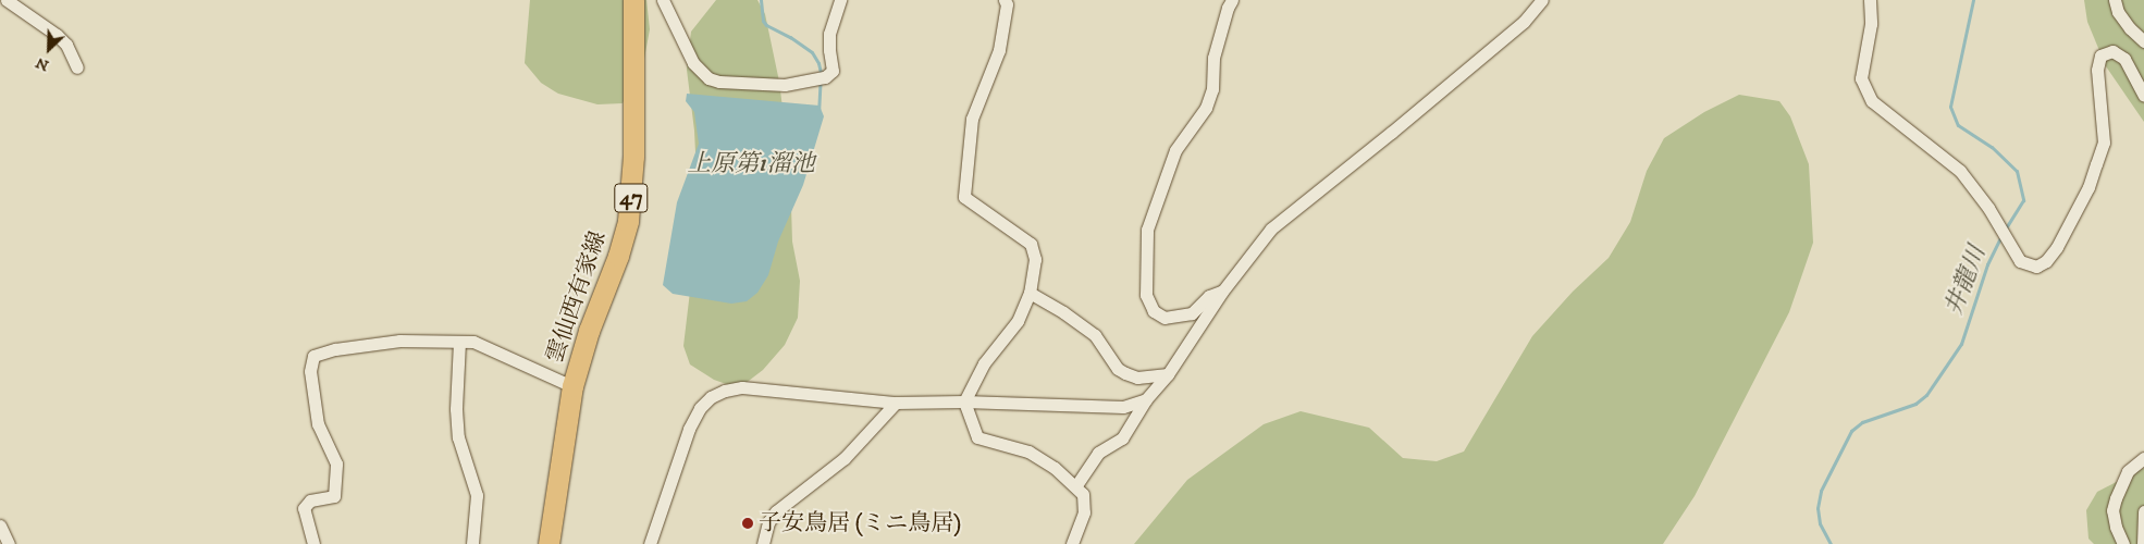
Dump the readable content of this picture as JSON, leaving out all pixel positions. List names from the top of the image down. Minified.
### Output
{"streets":{"main road":["47","雲仙西有家線"]},"water":["上原第1溜池","井龍川"],"places":["子安鳥居 (ミニ鳥居)"],"north":"bottom left"}
